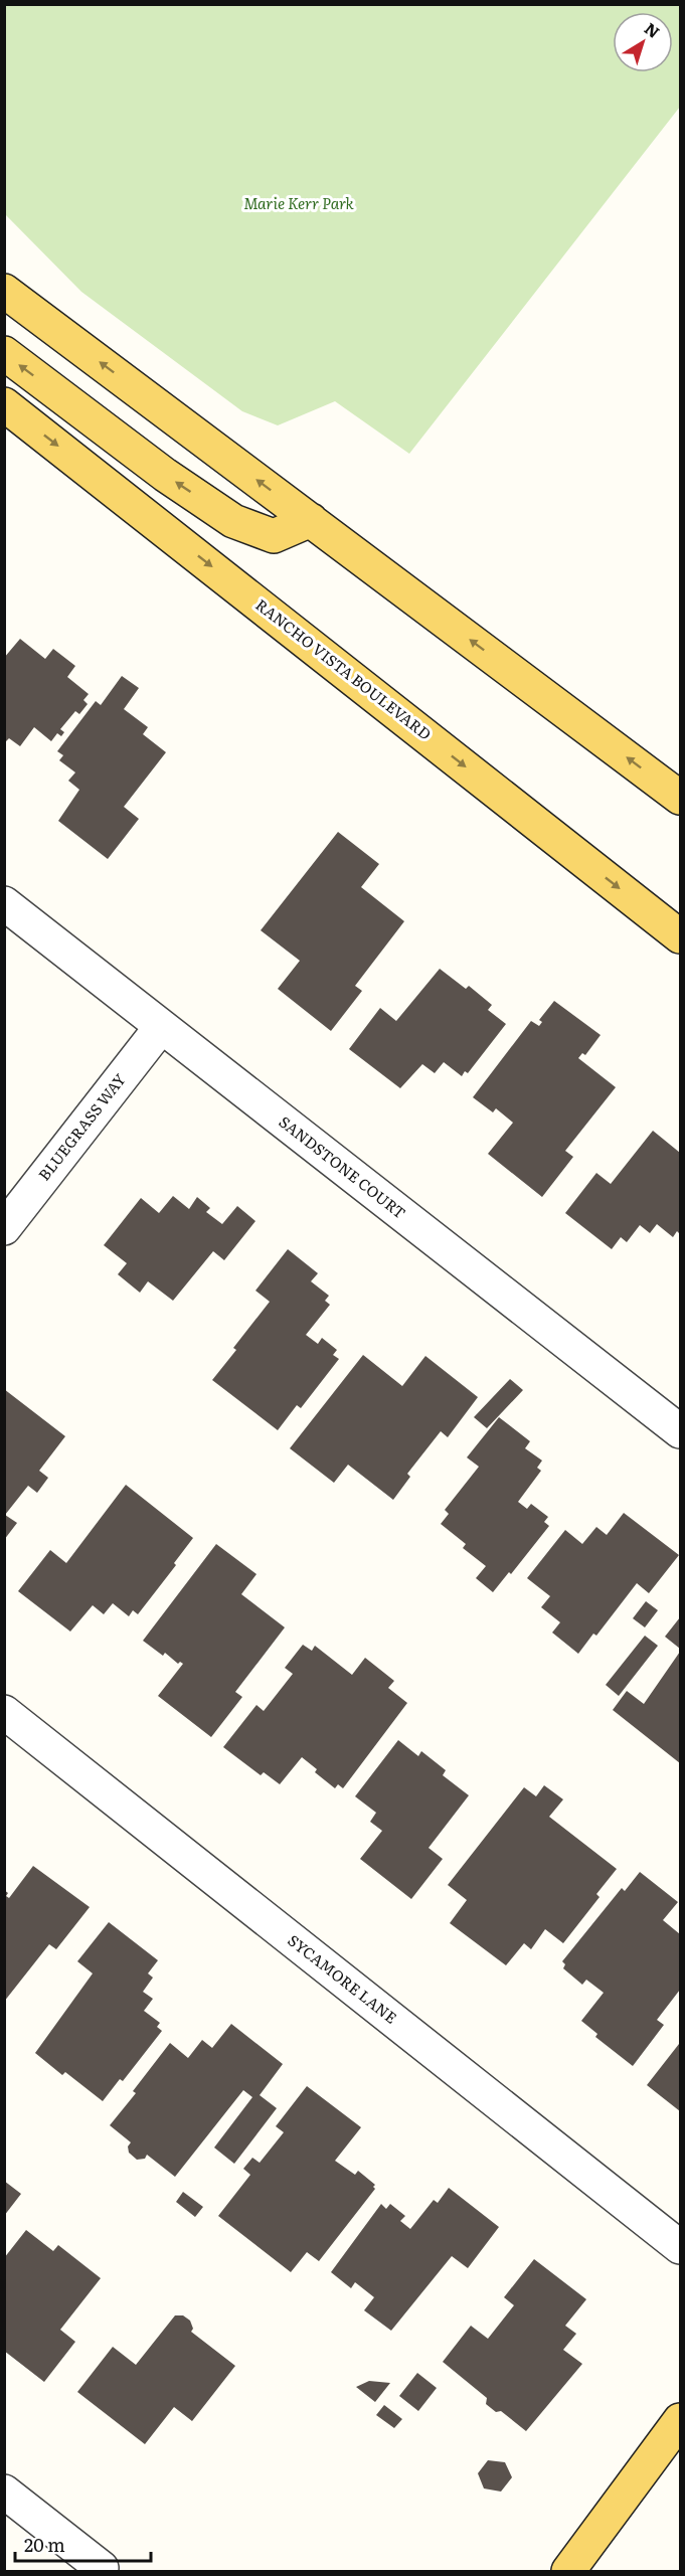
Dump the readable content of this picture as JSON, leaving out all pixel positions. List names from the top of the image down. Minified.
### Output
{"streets":{"main road":["RANCHO VISTA BOULEVARD"],"street":["BLUEGRASS WAY","SANDSTONE COURT","SYCAMORE LANE"]},"crossings":[["BLUEGRASS WAY","SANDSTONE COURT"]],"parks":["Marie Kerr Park"],"scale_bar":"20 m","north":"top right"}
